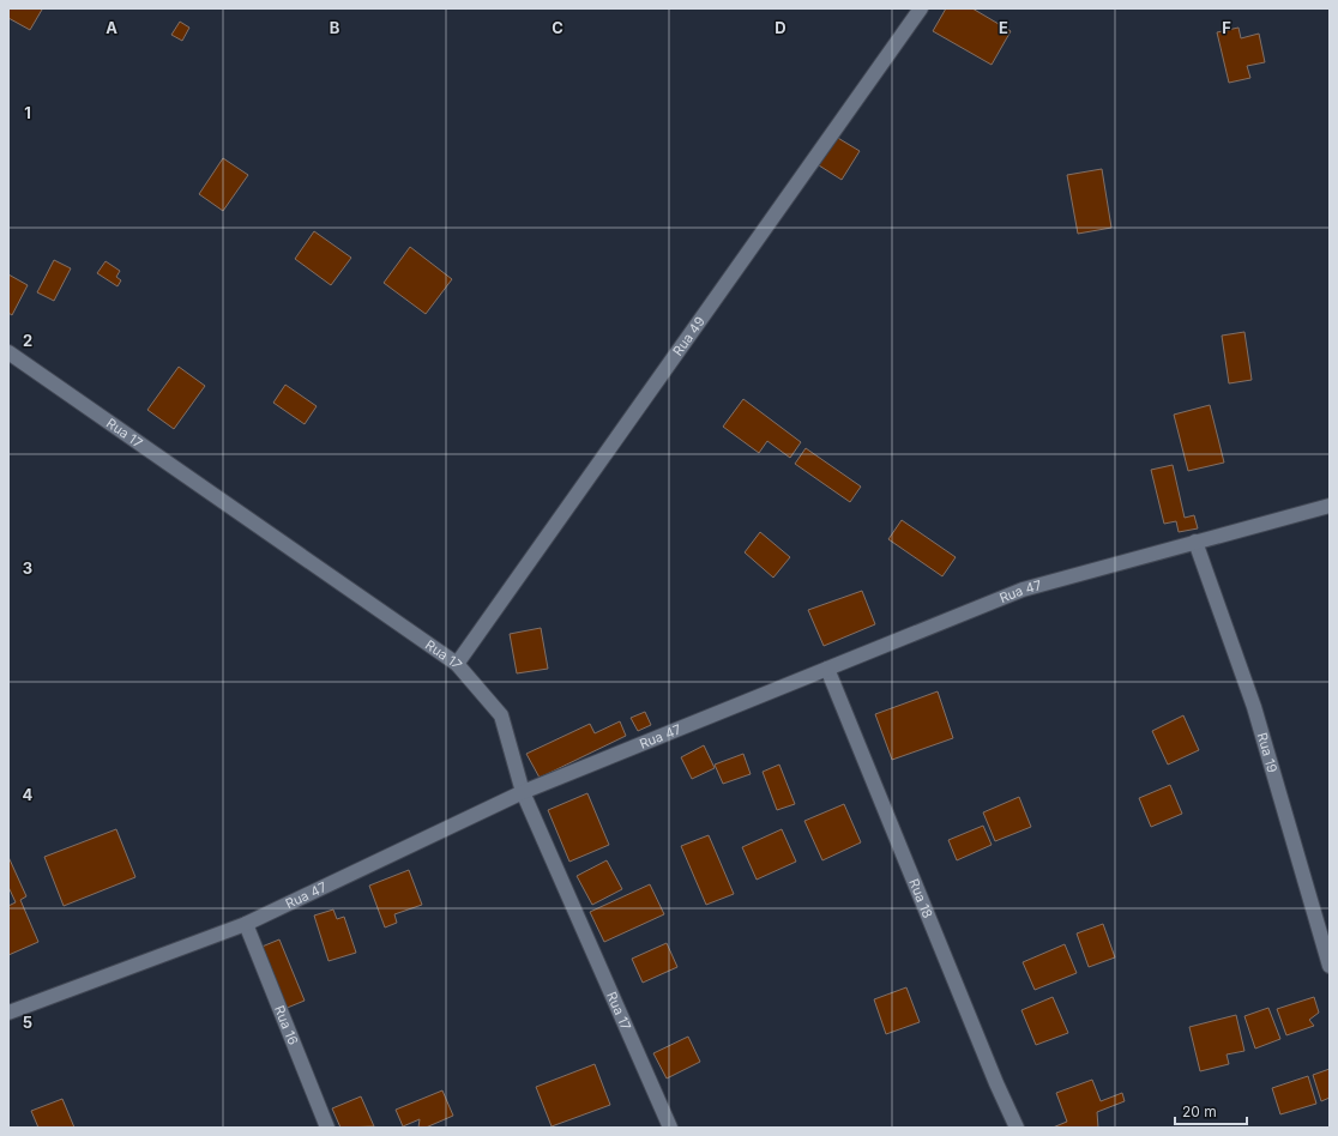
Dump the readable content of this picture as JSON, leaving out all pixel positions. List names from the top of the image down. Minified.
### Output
{"streets":{"street":["Rua 49","Rua 17","Rua 47","Rua 19","Rua 18","Rua 16"]},"crossings":[["Rua 49","Rua 17"],["Rua 17","Rua 47"],["Rua 47","Rua 19"],["Rua 47","Rua 18"],["Rua 47","Rua 16"]],"scale_bar":"20 m","grid":{"columns":["A","B","C","D","E","F"],"rows":["1","2","3","4","5"]}}
